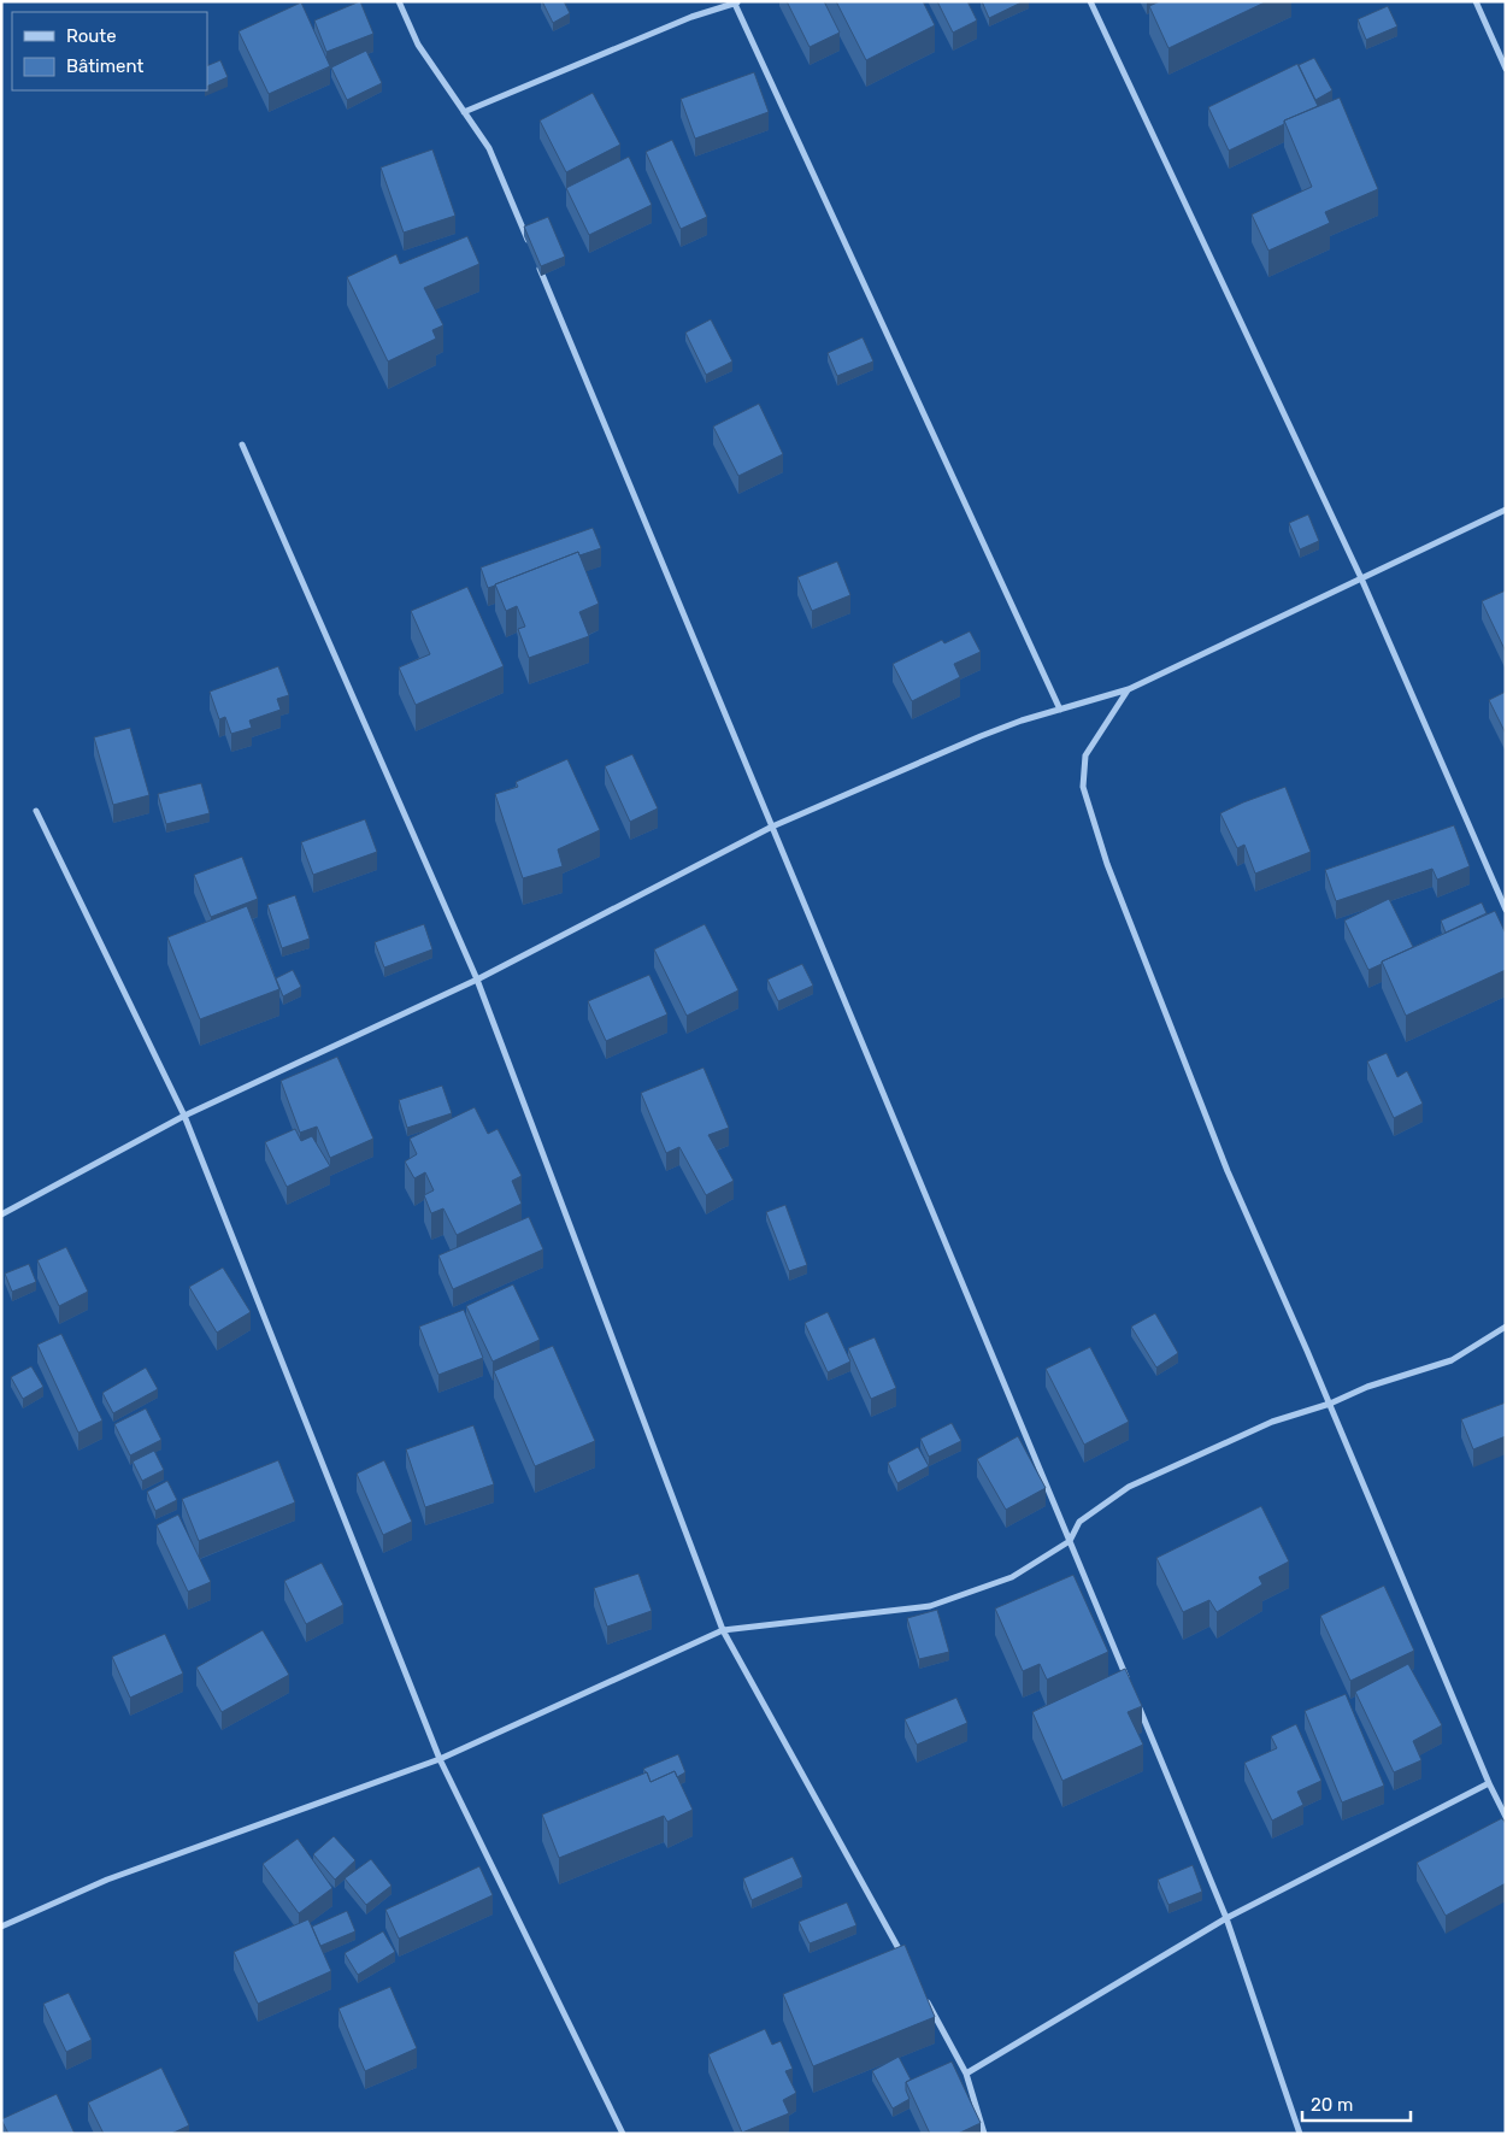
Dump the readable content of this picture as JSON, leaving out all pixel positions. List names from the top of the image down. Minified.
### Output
{"legend":["Route","Bâtiment"],"scale_bar":"20 m"}
